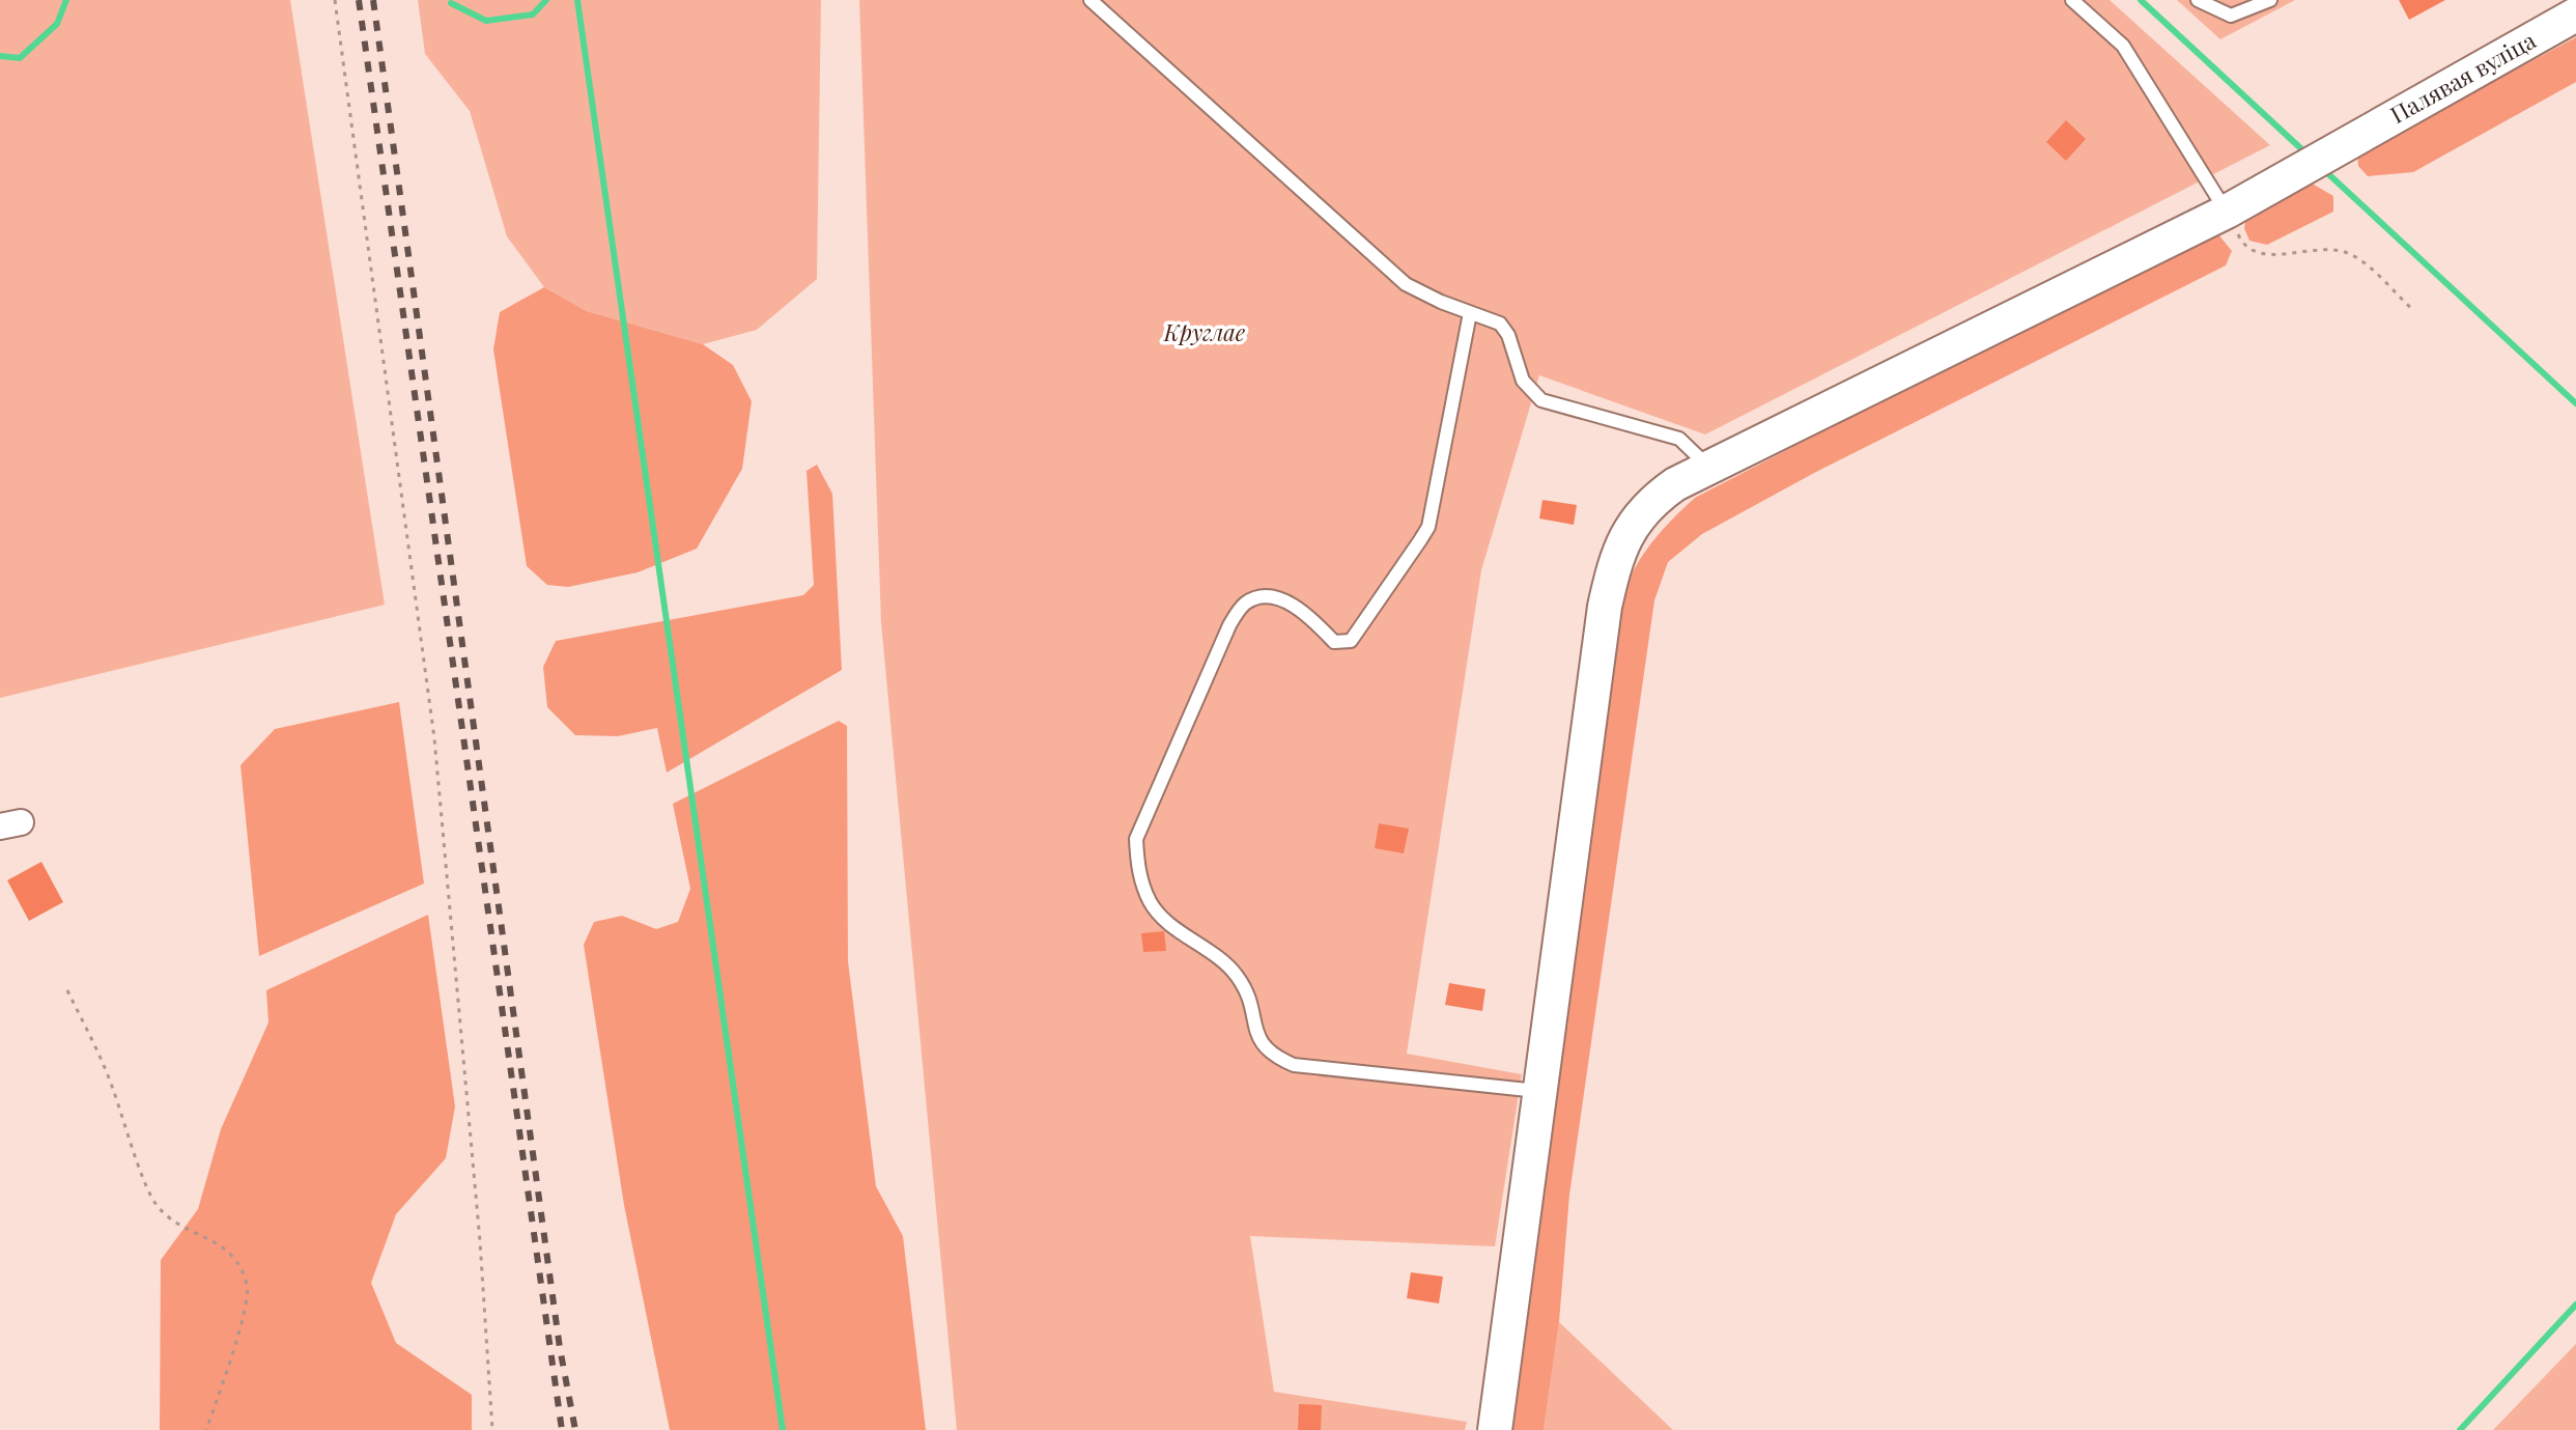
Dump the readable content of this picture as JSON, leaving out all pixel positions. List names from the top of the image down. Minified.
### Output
{"streets":{"street":["Палявая вуліца"]},"parks":["Круглае"]}
